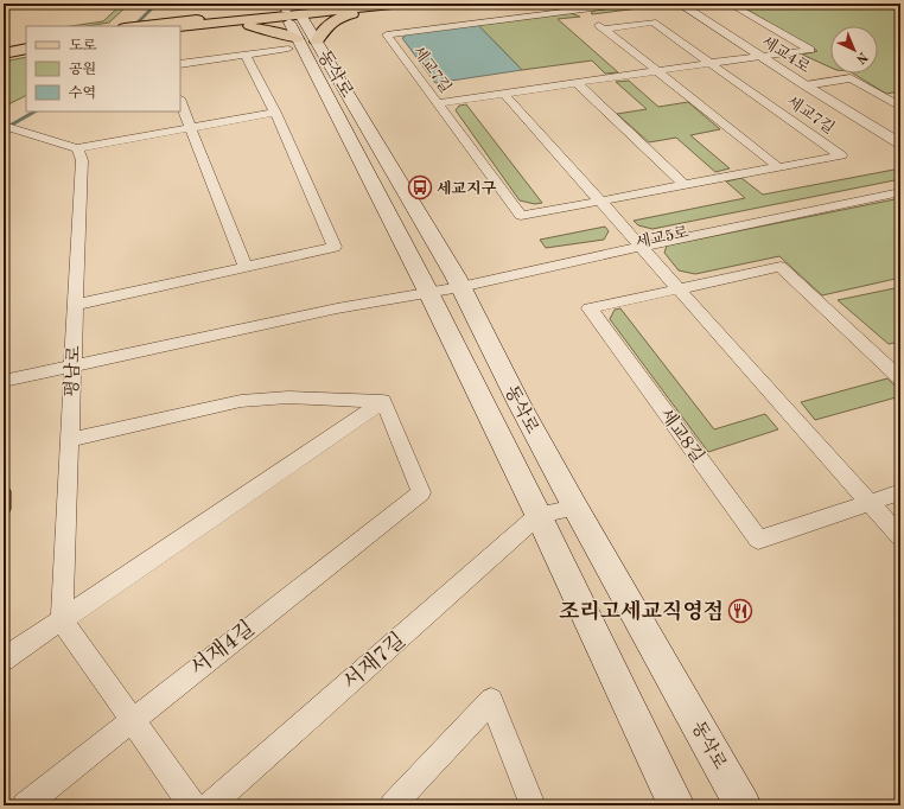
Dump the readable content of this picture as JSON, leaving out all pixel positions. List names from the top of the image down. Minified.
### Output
{"streets":{"main road":["동삭로"],"street":["세교4로","세교7길","세교5로","평남로","세교8길","서재4길","서재7길"]},"crossings":[["동삭로","세교5로"],["동삭로","서재7길"],["세교5로","평남로"]],"places":{"bus stop":["세교지구"],"restaurant":["조리고세교직영점"]},"legend":["도로","공원","수역"],"north":"bottom right"}
